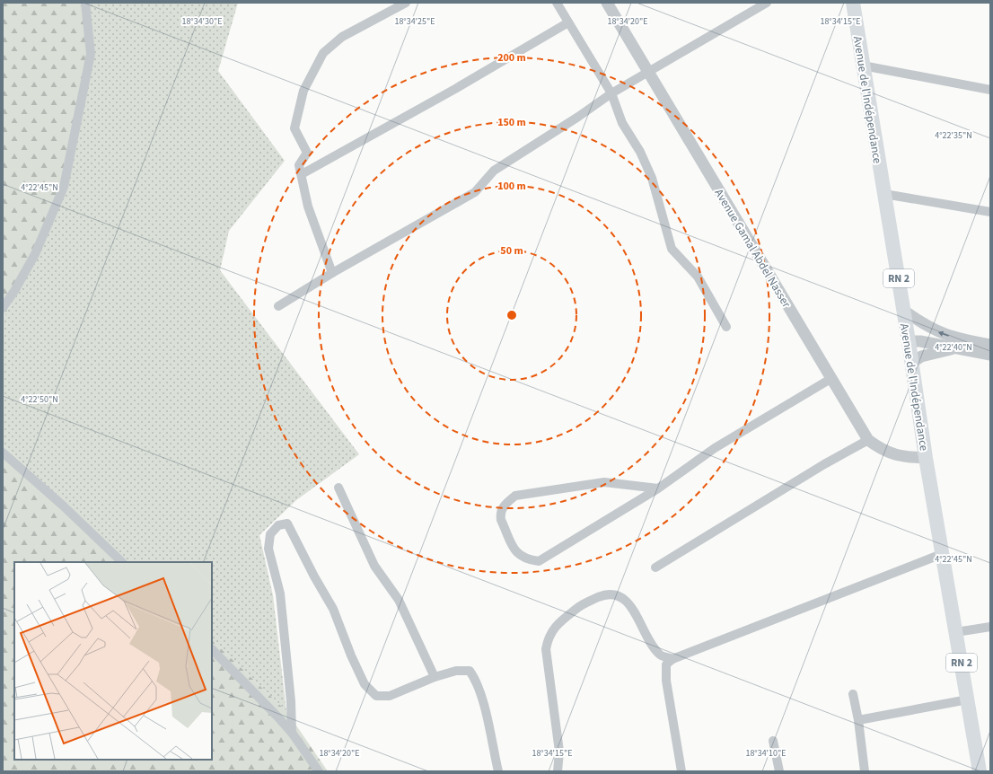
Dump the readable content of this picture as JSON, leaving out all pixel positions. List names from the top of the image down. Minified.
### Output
{"streets":{"main road":["Avenue de l'Indépendance","RN 2"],"street":["Avenue Gamal Abdel Nasser"]},"crossings":[["Avenue de l'Indépendance","Avenue Gamal Abdel Nasser"]],"coordinates":["18°34'30\"E","18°34'25\"E","18°34'20\"E","18°34'15\"E","4°22'35\"N","4°22'45\"N","4°22'40\"N","4°22'50\"N","18°34'10\"E"],"rings":["200 m","150 m","100 m","50 m"]}
